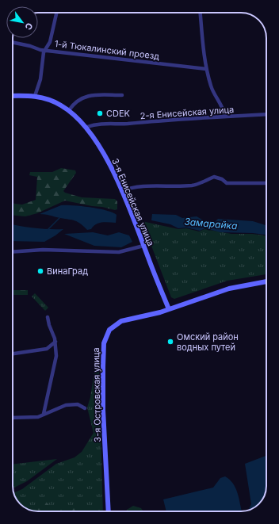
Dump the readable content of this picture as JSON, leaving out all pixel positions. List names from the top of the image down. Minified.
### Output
{"streets":{"main road":["3-я Енисейская улица","3-я Островская улица"],"street":["1-й Тюкалинский проезд","2-я Енисейская улица"]},"crossings":[["2-я Енисейская улица","3-я Енисейская улица"],["3-я Енисейская улица","3-я Островская улица"]],"water":["Замарайка"],"places":["CDEK","ВинаГрад","Омский район водных путей"],"north":"bottom right"}
